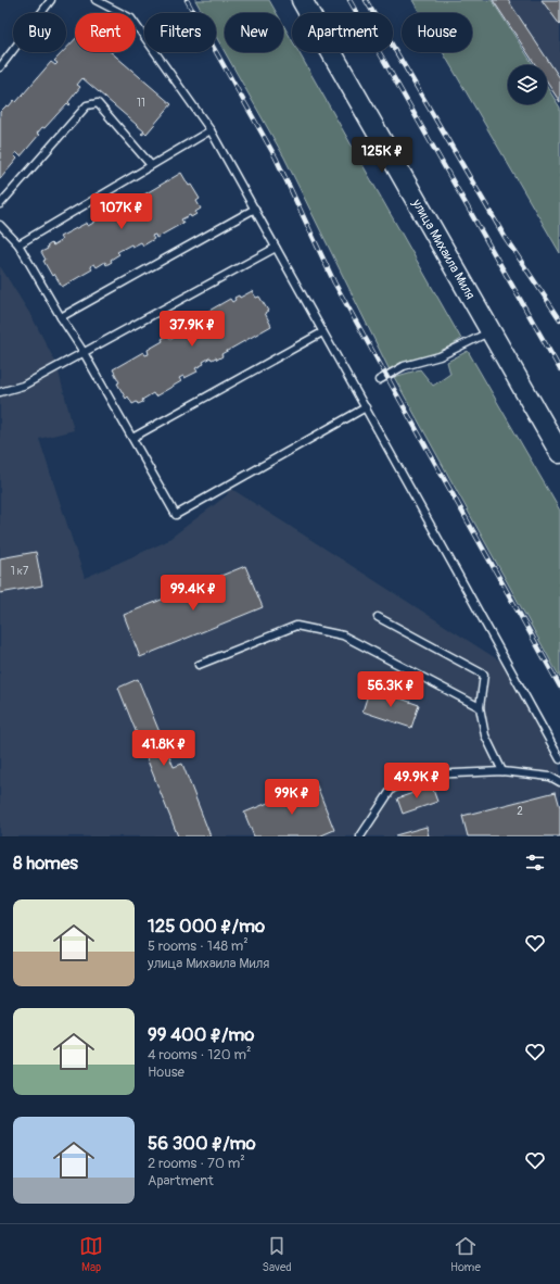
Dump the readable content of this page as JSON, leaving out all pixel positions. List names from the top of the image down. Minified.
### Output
{"streets":{"main road":["улица Михаила Миля"]},"house_numbers":["11","1 к7","2"],"page":{"chip":["Buy","Rent","Filters","New","Apartment","House"],"price":["125K ₽","107K ₽","37.9K ₽","99.4K ₽","56.3K ₽","41.8K ₽","49.9K ₽","99K ₽"],"heading":"8 homes","list":[{"name":"125 000 ₽/mo","note":"5 rooms · 148 m² · улица Михаила Миля"},{"name":"99 400 ₽/mo","note":"4 rooms · 120 m² · House"},{"name":"56 300 ₽/mo","note":"2 rooms · 70 m² · Apartment"}],"tabs":["Map","Saved","Home"]}}
